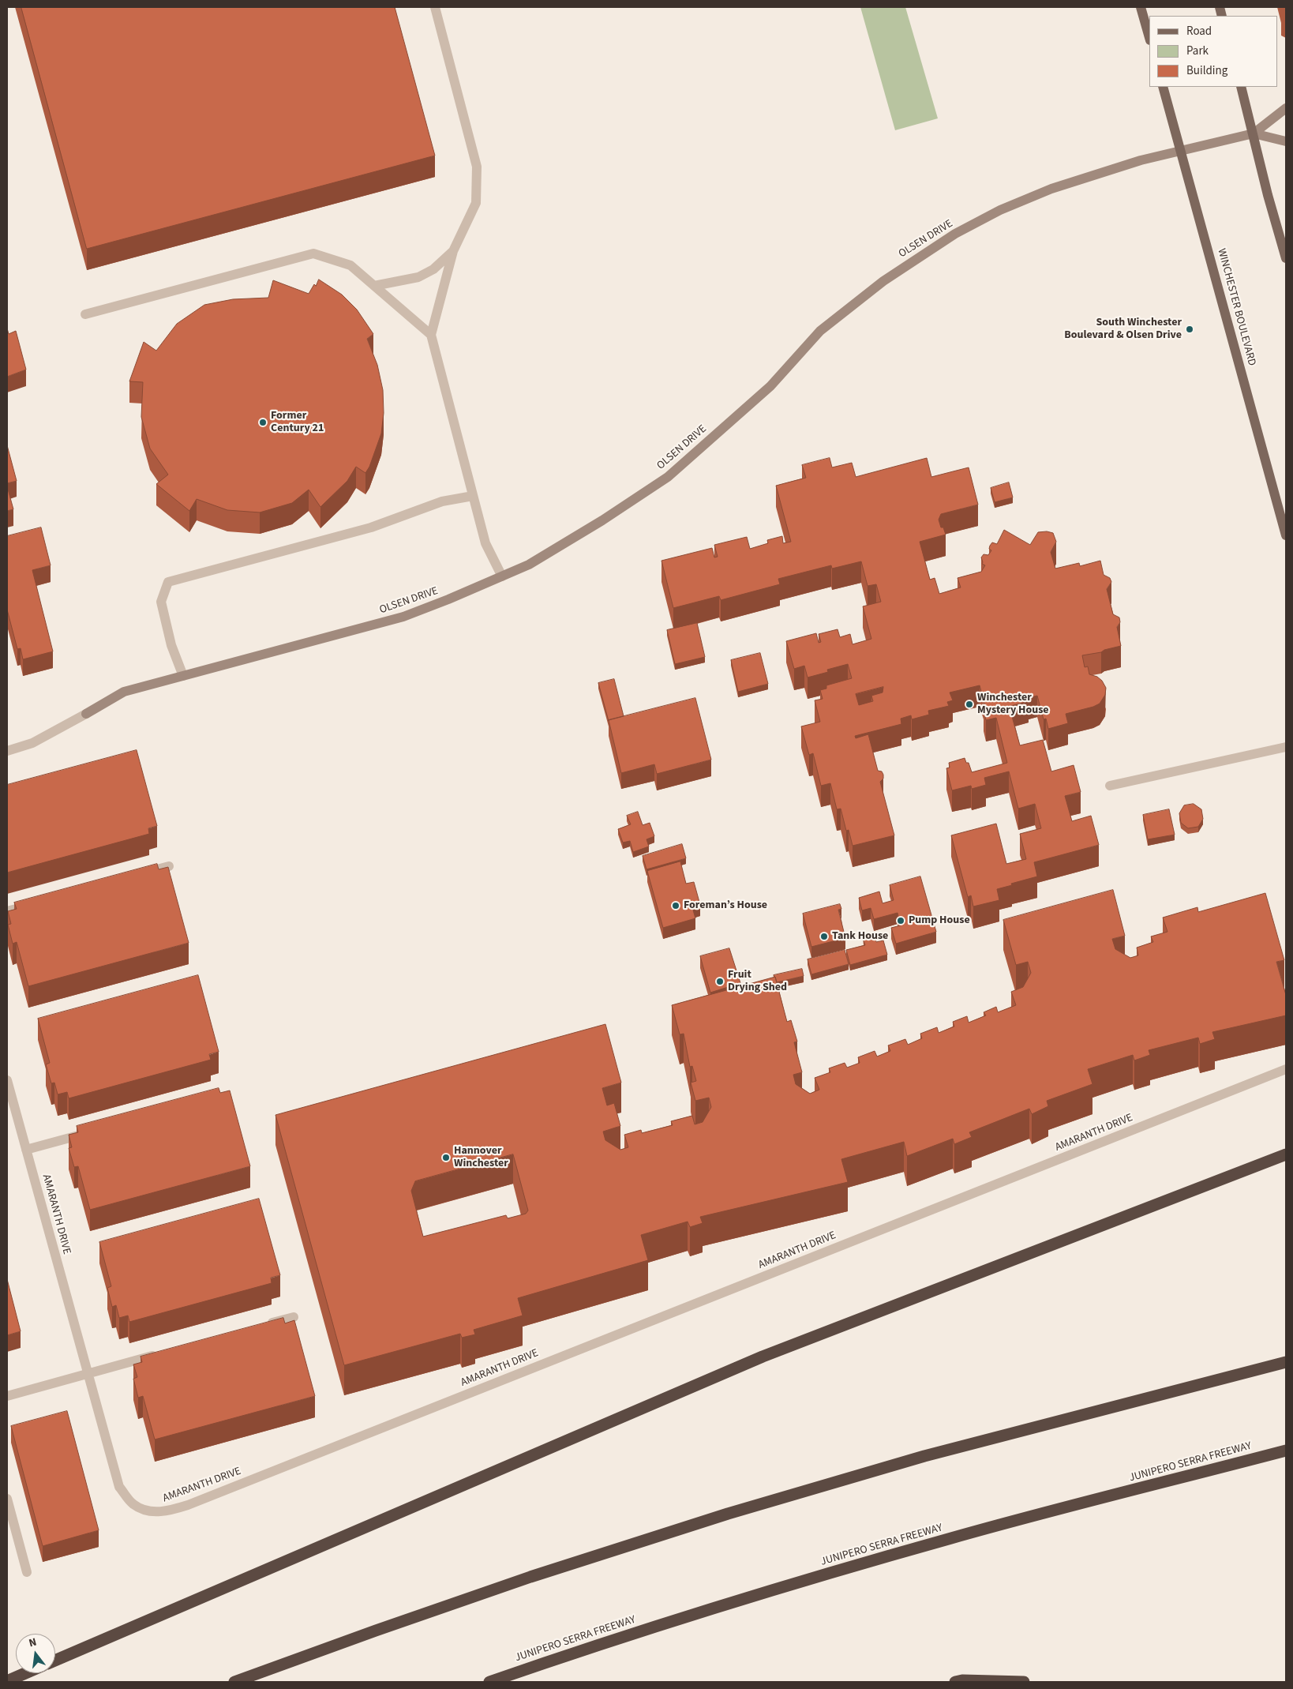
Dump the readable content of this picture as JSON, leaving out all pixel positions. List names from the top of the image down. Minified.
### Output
{"streets":{"highway":["JUNIPERO SERRA FREEWAY"],"main road":["WINCHESTER BOULEVARD"],"street":["OLSEN DRIVE","AMARANTH DRIVE"]},"crossings":[["OLSEN DRIVE","WINCHESTER BOULEVARD"]],"places":["South Winchester Boulevard & Olsen Drive","Former Century 21","Winchester Mystery House","Foreman’s House","Pump House","Tank House","Fruit Drying Shed","Hannover Winchester"],"legend":["Road","Park","Building"],"north":"top"}
